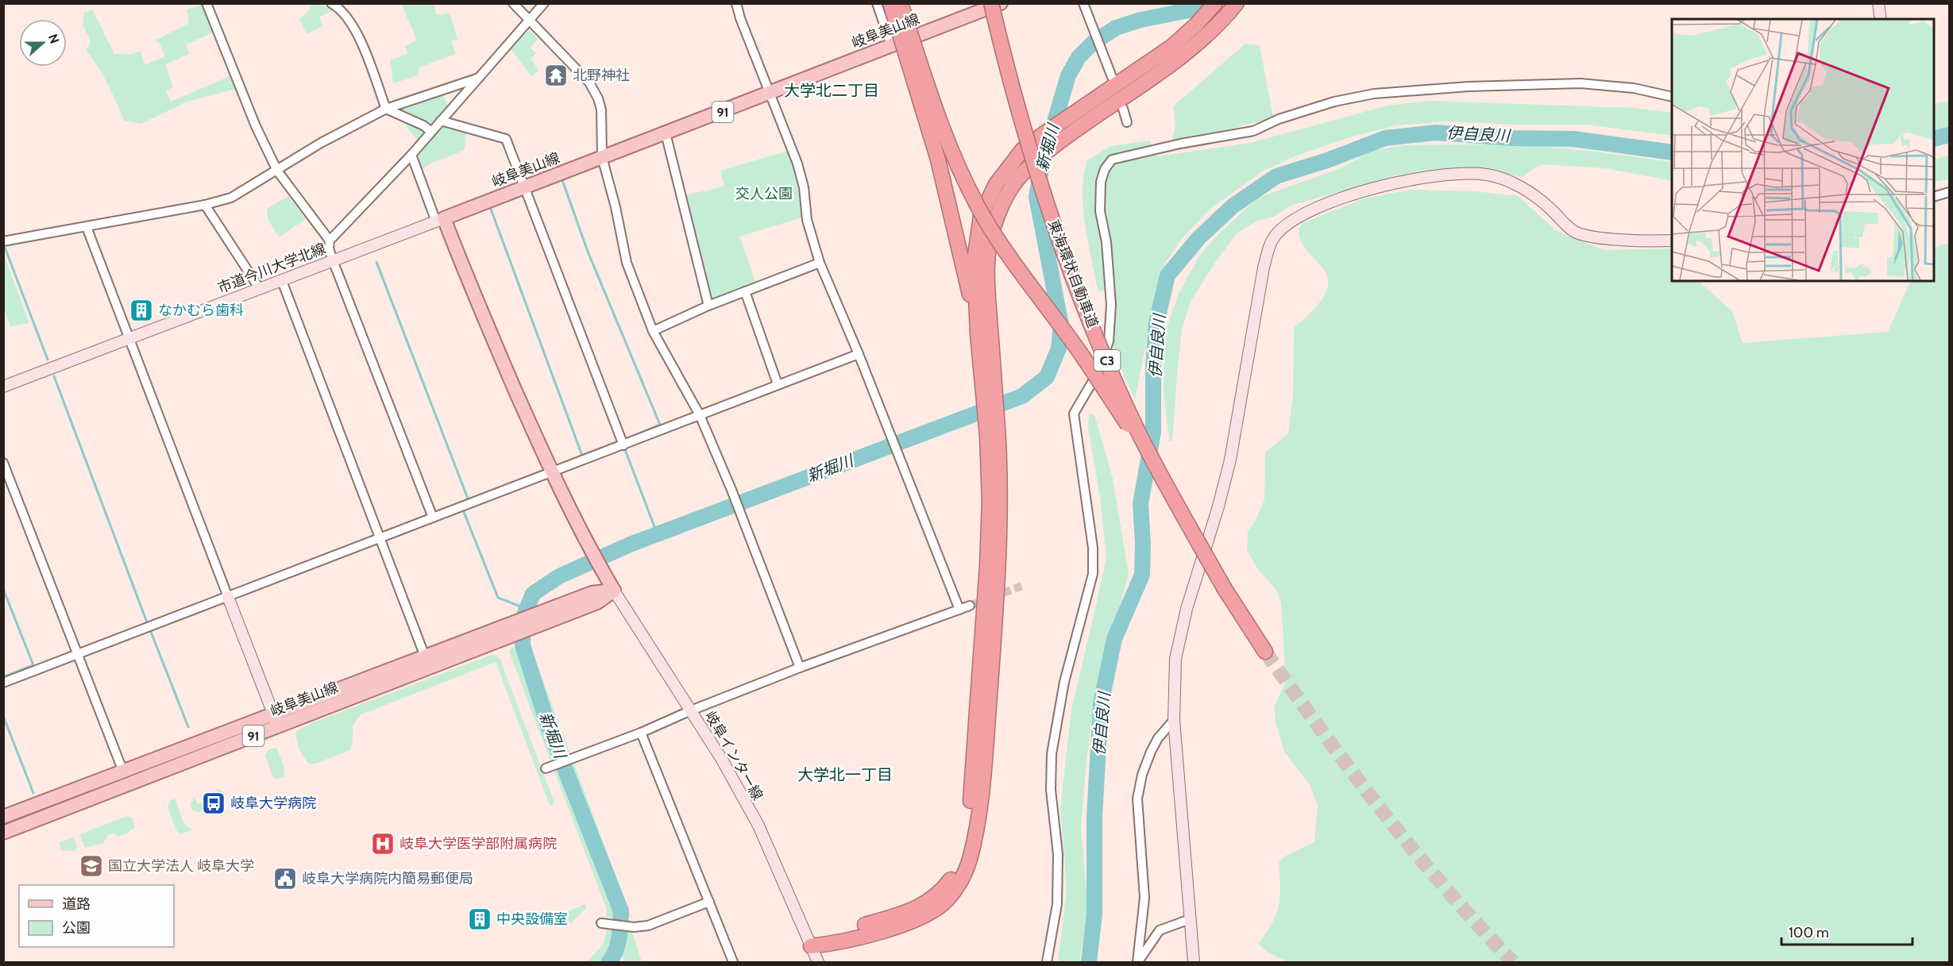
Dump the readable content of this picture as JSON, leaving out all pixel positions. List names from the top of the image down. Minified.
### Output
{"streets":{"highway":["東海環状自動車道","C3"],"main road":["岐阜美山線","91"],"street":["市道今川大学北線","岐阜インター線"]},"crossings":[["岐阜美山線","市道今川大学北線"],["岐阜美山線","岐阜インター線"]],"districts":["大学北二丁目","大学北一丁目"],"water":["伊自良川","新堀川"],"parks":["交人公園"],"places":{"temple":["北野神社"],"building":["なかむら歯科","中央設備室"],"bus stop":["岐阜大学病院"],"hospital":["岐阜大学医学部附属病院"],"school or university":["国立大学法人 岐阜大学"],"public building":["岐阜大学病院内簡易郵便局"]},"legend":["道路","公園"],"scale_bar":"100 m","north":"right"}
